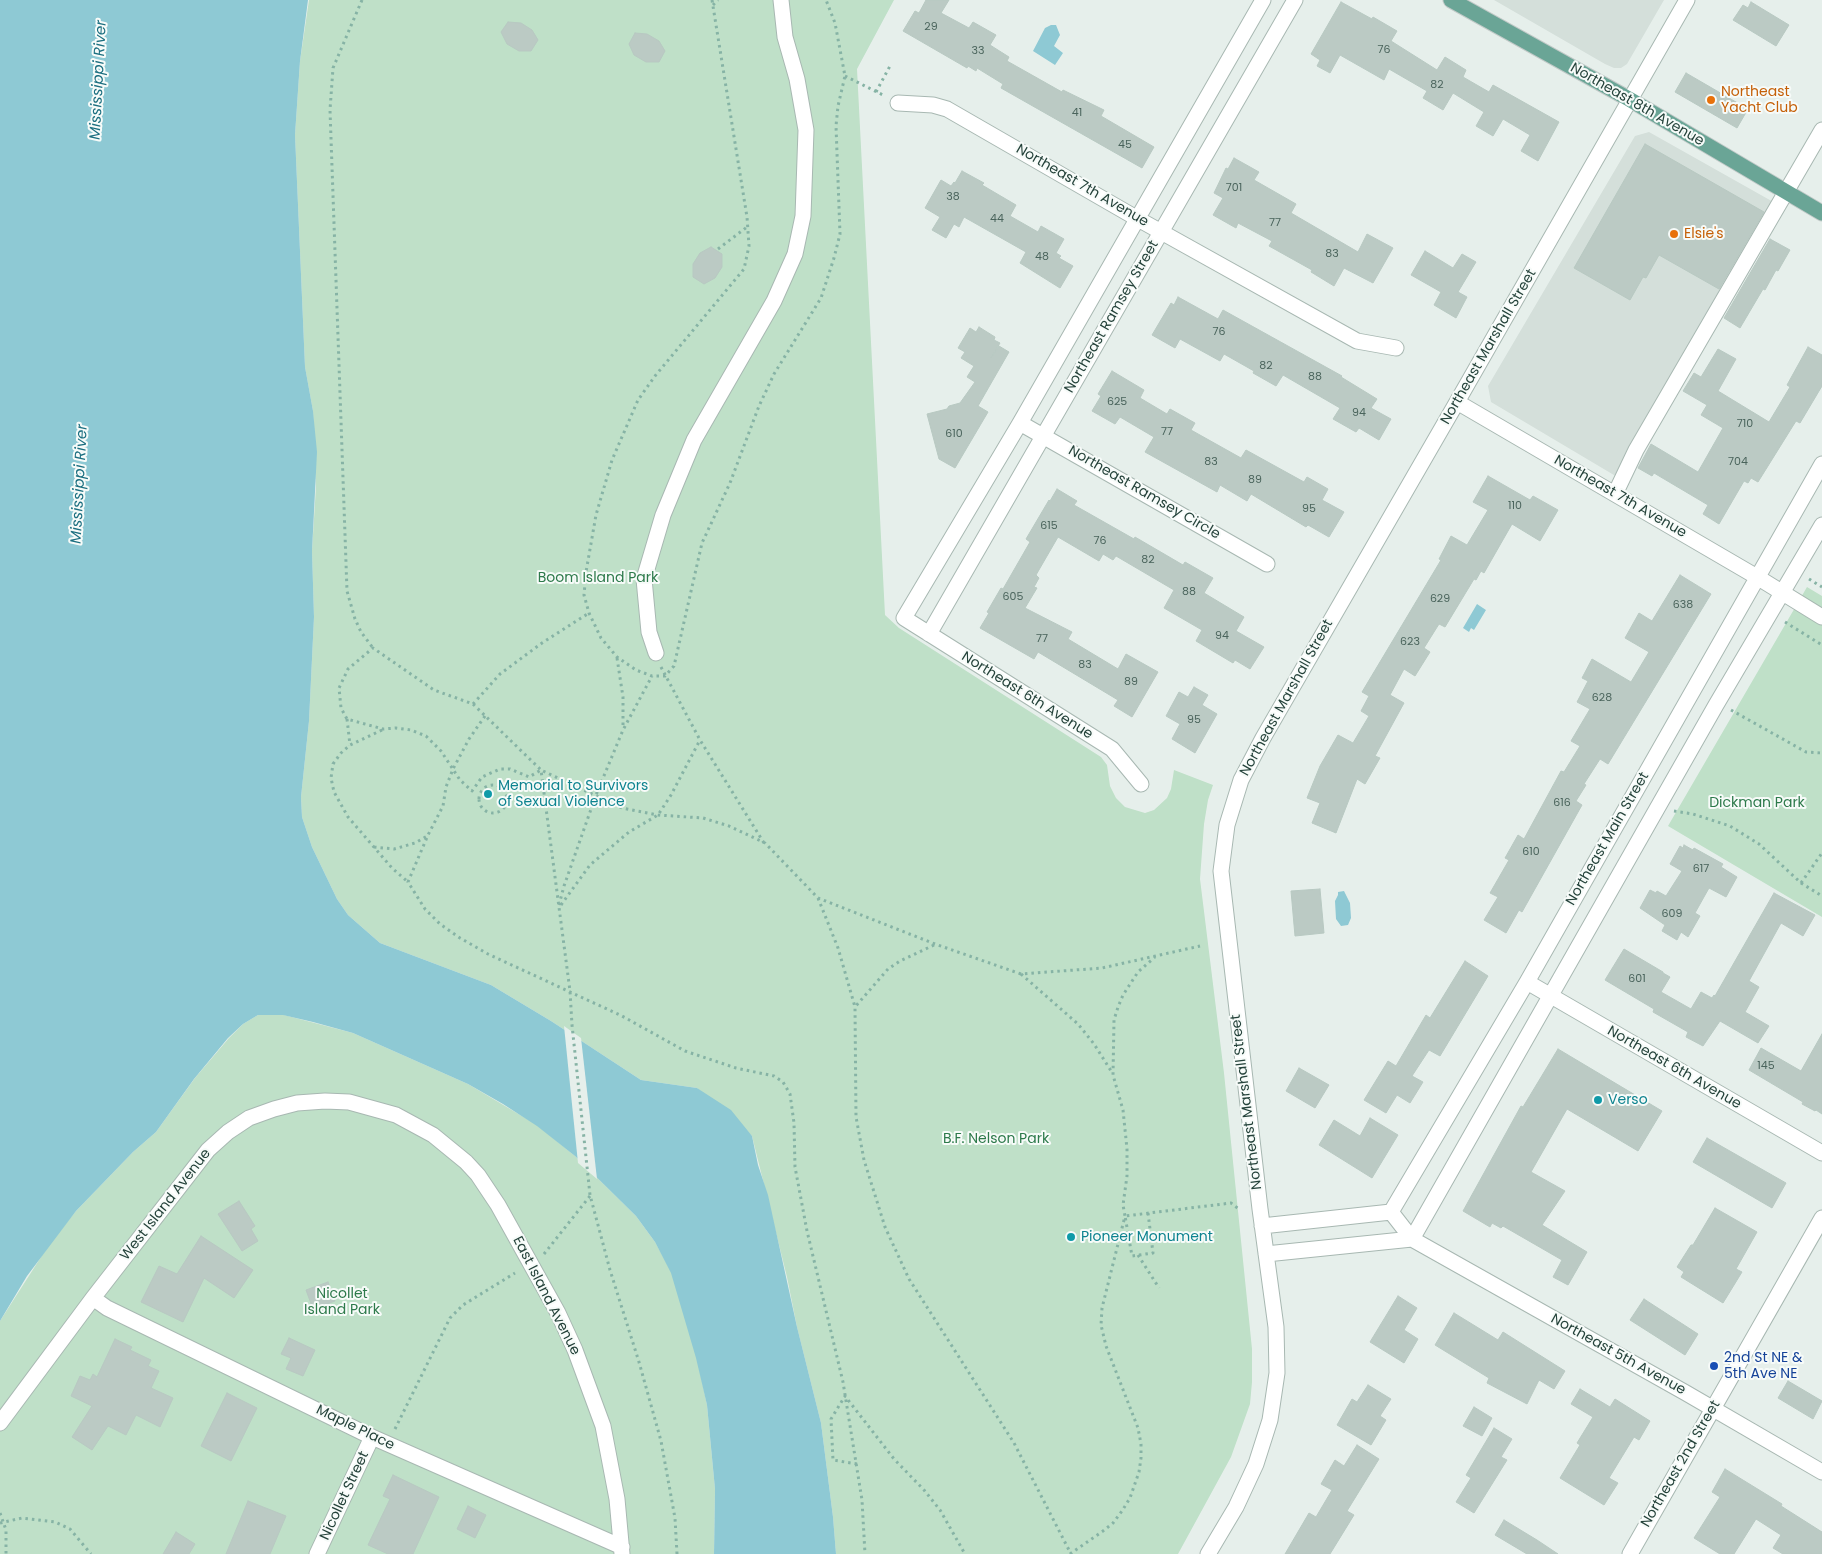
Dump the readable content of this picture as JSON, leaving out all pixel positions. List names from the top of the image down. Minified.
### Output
{"streets":{"main road":["Northeast 8th Avenue"],"street":["Northeast 7th Avenue","Northeast Ramsey Street","Northeast Marshall Street","Northeast Ramsey Circle","Northeast 6th Avenue","Northeast Main Street","West Island Avenue","East Island Avenue","Northeast 5th Avenue","Maple Place","Northeast 2nd Street","Nicollet Street"]},"crossings":[["Northeast 8th Avenue","Northeast Marshall Street"],["Northeast 7th Avenue","Northeast Ramsey Street"],["Northeast 7th Avenue","Northeast Marshall Street"],["Northeast 7th Avenue","Northeast Main Street"],["Northeast Ramsey Street","Northeast Ramsey Circle"],["Northeast Ramsey Street","Northeast 6th Avenue"],["Northeast 6th Avenue","Northeast Main Street"],["Northeast Main Street","Northeast 5th Avenue"],["West Island Avenue","East Island Avenue"],["West Island Avenue","Maple Place"],["East Island Avenue","Maple Place"],["Northeast 5th Avenue","Northeast 2nd Street"],["Maple Place","Nicollet Street"]],"water":["Mississippi River"],"parks":["Boom Island Park","Dickman Park","B.F. Nelson Park","Nicollet Island Park"],"places":["Northeast Yacht Club","Elsie's","Memorial to Survivors of Sexual Violence","Verso","Pioneer Monument","2nd St NE & 5th Ave NE"],"house_numbers":["29","76","33","82","41","45","701","38","44","77","83","48","76","82","88","625","94","710","77","610","83","704","89","110","95","615","76","82","88","605","629","638","94","77","623","83","89","628","95","616","610","617","609","601","145"]}
